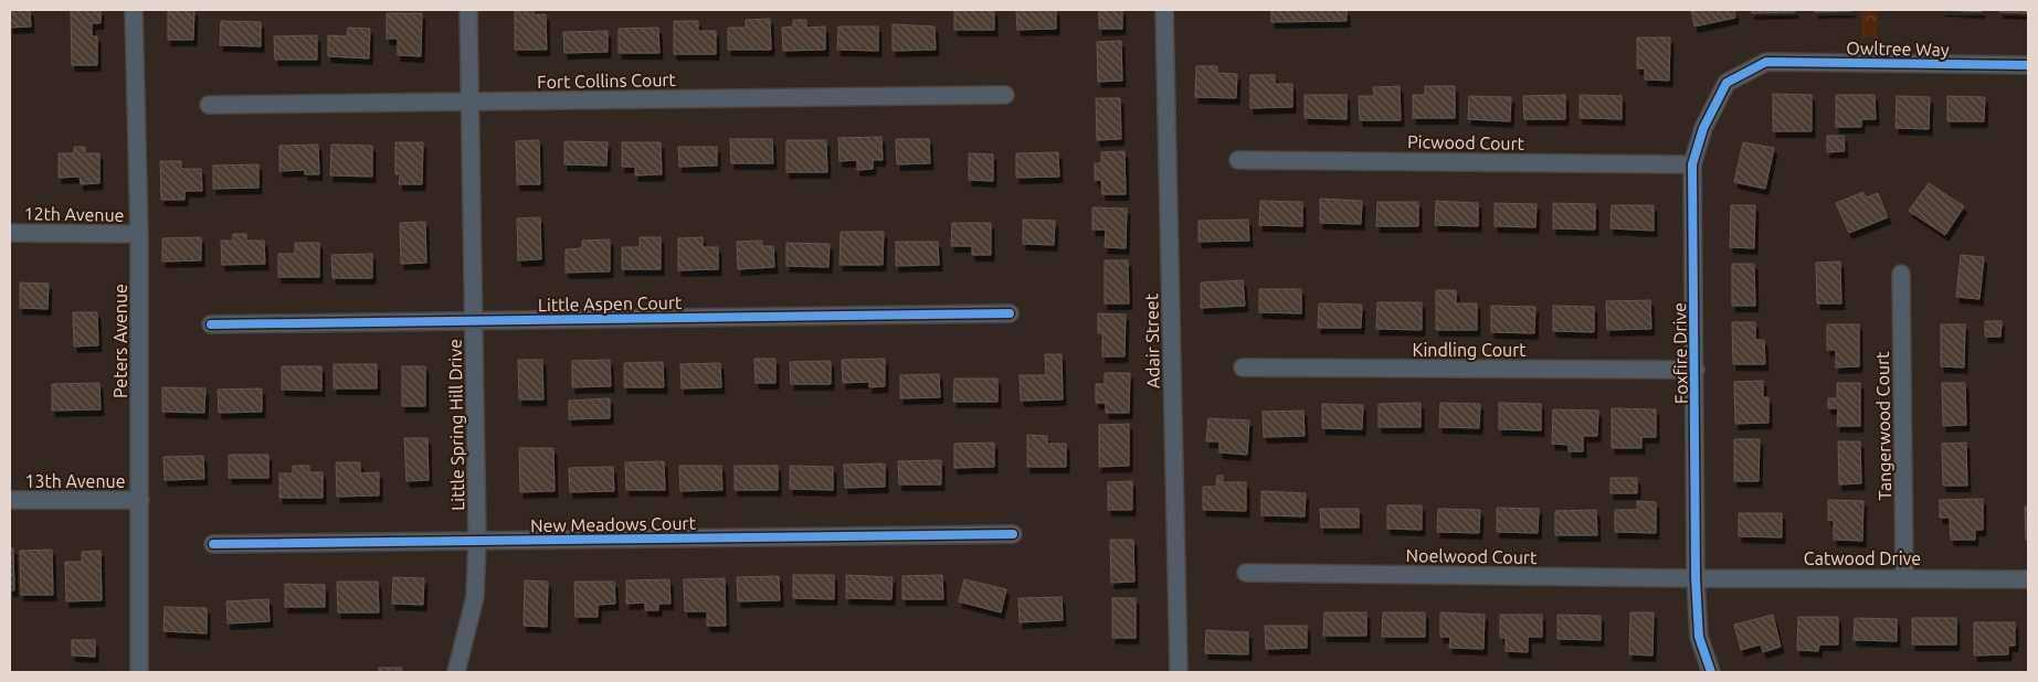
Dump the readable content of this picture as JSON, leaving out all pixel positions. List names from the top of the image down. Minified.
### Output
{"streets":{"street":["Owltree Way","Fort Collins Court","Picwood Court","12th Avenue","Little Aspen Court","Peters Avenue","Adair Street","Kindling Court","Foxfire Drive","Little Spring Hill Drive","Tangerwood Court","13th Avenue","New Meadows Court","Noelwood Court","Catwood Drive"]},"crossings":[["Owltree Way","Foxfire Drive"],["Fort Collins Court","Little Spring Hill Drive"],["Picwood Court","Foxfire Drive"],["12th Avenue","Peters Avenue"],["Little Aspen Court","Little Spring Hill Drive"],["Peters Avenue","13th Avenue"],["Kindling Court","Foxfire Drive"],["Foxfire Drive","Noelwood Court"],["Foxfire Drive","Catwood Drive"],["Little Spring Hill Drive","New Meadows Court"],["Tangerwood Court","Catwood Drive"],["Noelwood Court","Catwood Drive"]]}
